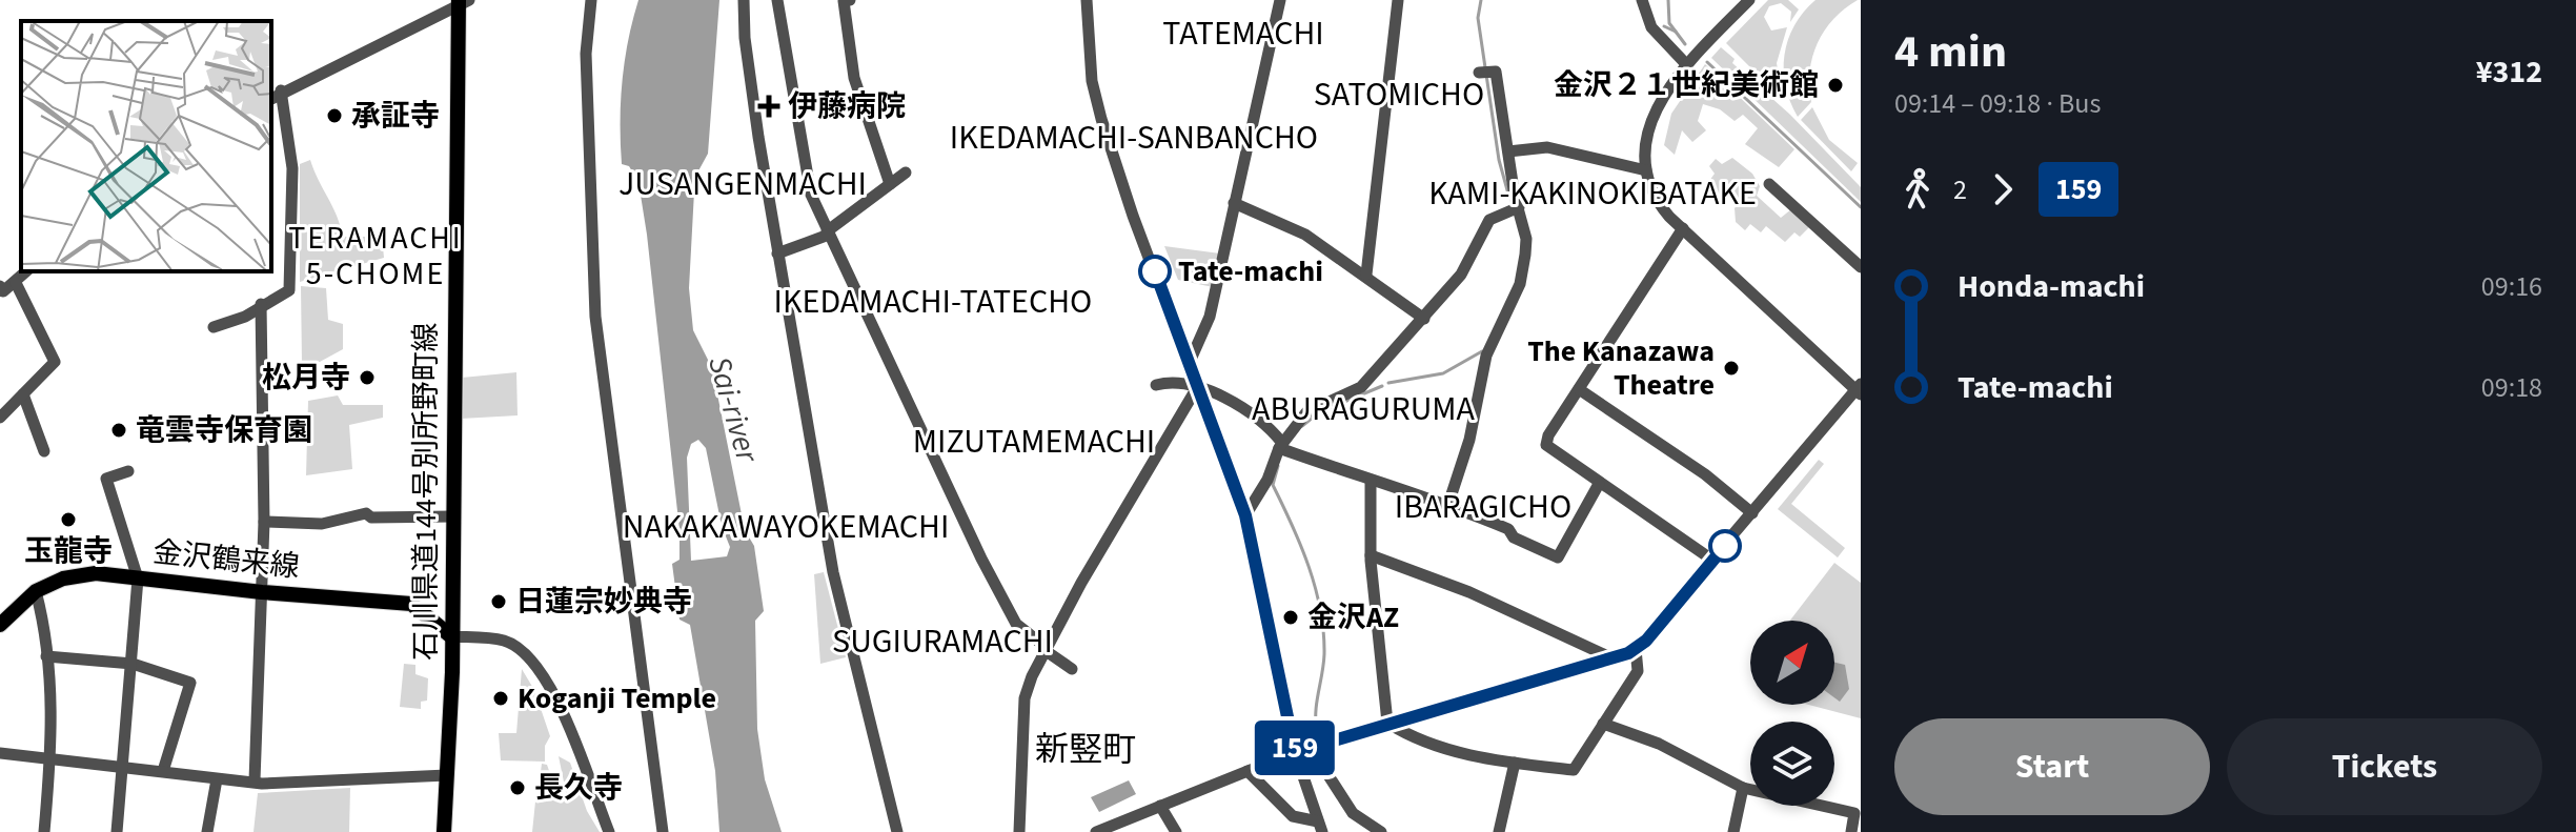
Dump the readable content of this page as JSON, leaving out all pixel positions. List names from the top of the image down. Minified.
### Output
{"streets":{"main road":["石川県道144号別所野町線","金沢鶴来線"]},"crossings":[["石川県道144号別所野町線","金沢鶴来線"]],"districts":["TATEMACHI","SATOMICHO","IKEDAMACHI-SANBANCHO","JUSANGENMACHI","KAMI-KAKINOKIBATAKE","TERAMACHI 5-CHOME","IKEDAMACHI-TATECHO","ABURAGURUMA","MIZUTAMEMACHI","IBARAGICHO","NAKAKAWAYOKEMACHI","SUGIURAMACHI","新竪町"],"water":["Sai-river"],"places":{"other":["金沢２１世紀美術館","承証寺","Tate-machi","The Kanazawa Theatre","松月寺","竜雲寺保育園","玉龍寺","日蓮宗妙典寺","金沢AZ","Koganji Temple","長久寺"],"health":["伊藤病院"]},"lines":["bus line 159"],"north":"top right","page":{"on_map":"159","heading":["4 min","09:14 – 09:18 · Bus","¥312"],"legs":["2","159"],"list":[{"name":"Honda-machi","value":"09:16"},{"name":"Tate-machi","value":"09:18"}],"buttons":["Start","Tickets"]}}
